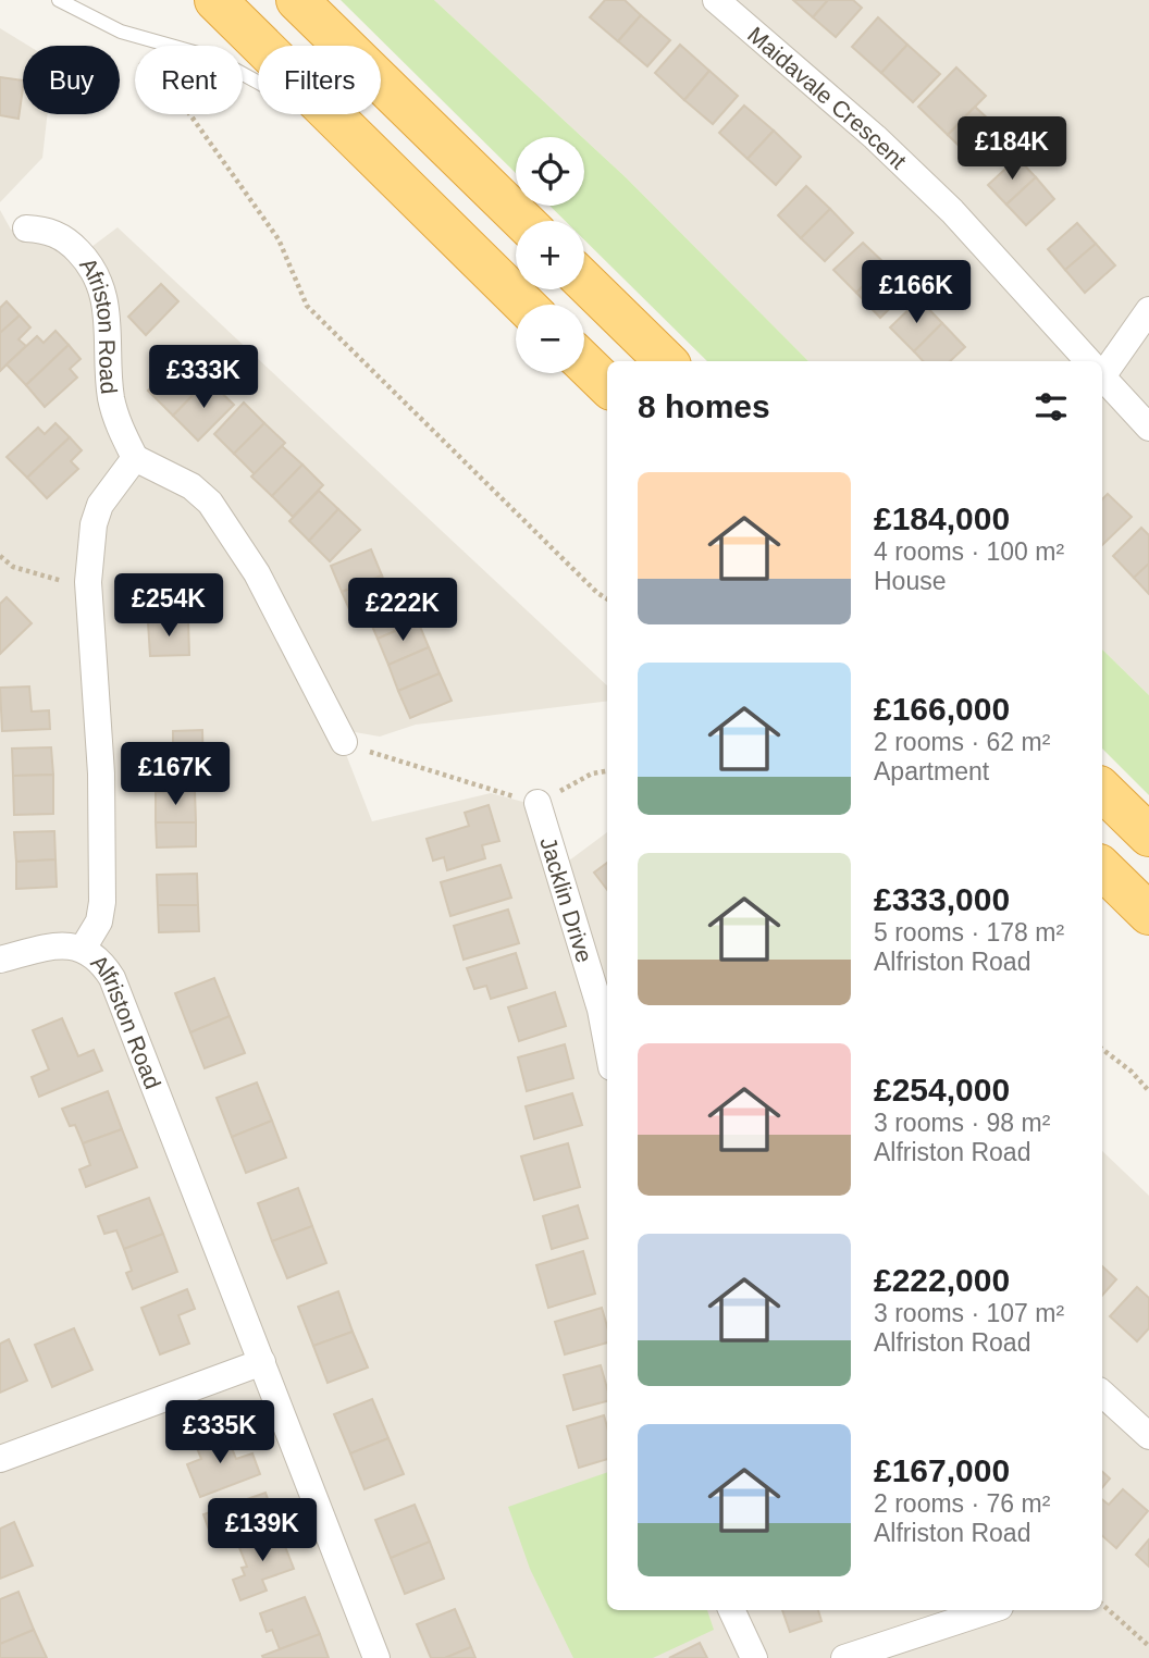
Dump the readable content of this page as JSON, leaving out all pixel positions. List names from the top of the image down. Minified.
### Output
{"streets":{"street":["Maidavale Crescent","Afriston Road","Jacklin Drive","Alfriston Road"]},"crossings":[["Afriston Road","Alfriston Road"]],"page":{"chip":["Buy","Rent","Filters"],"price":["£184K","£166K","£333K","£254K","£222K","£167K","£335K","£139K"],"map_buttons":["+","−"],"heading":"8 homes","list":[{"name":"£184,000","note":"4 rooms · 100 m² · House"},{"name":"£166,000","note":"2 rooms · 62 m² · Apartment"},{"name":"£333,000","note":"5 rooms · 178 m² · Alfriston Road"},{"name":"£254,000","note":"3 rooms · 98 m² · Alfriston Road"},{"name":"£222,000","note":"3 rooms · 107 m² · Alfriston Road"},{"name":"£167,000","note":"2 rooms · 76 m² · Alfriston Road"}]}}
